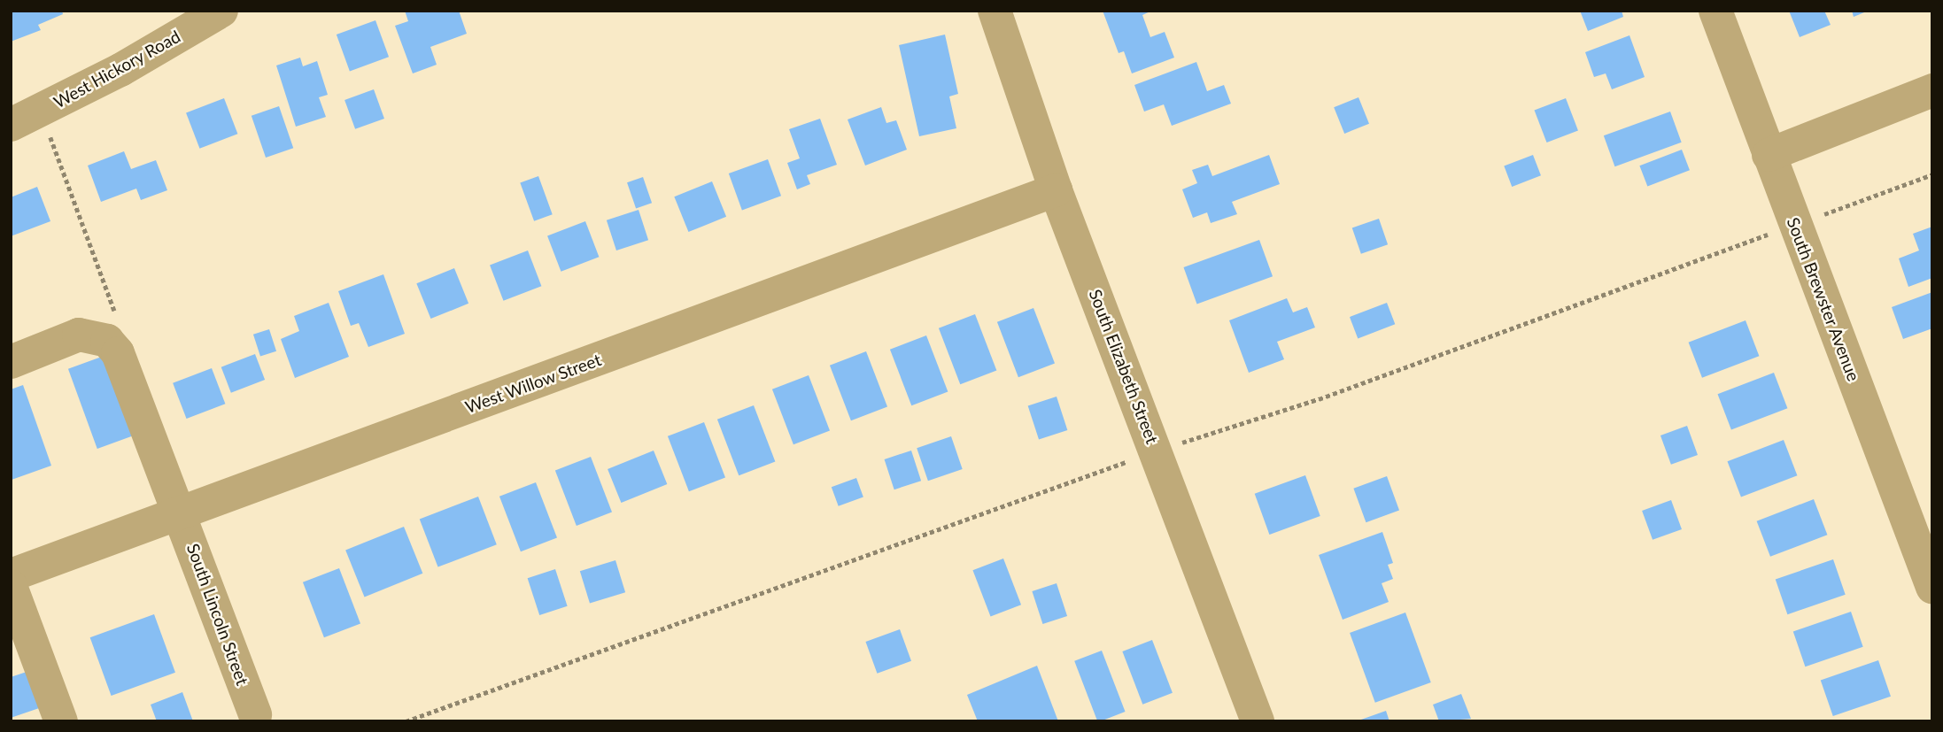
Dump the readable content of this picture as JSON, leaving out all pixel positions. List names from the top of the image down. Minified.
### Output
{"streets":{"street":["West Hickory Road","South Brewster Avenue","South Elizabeth Street","West Willow Street","South Lincoln Street"]},"crossings":[["South Elizabeth Street","West Willow Street"],["West Willow Street","South Lincoln Street"]]}
